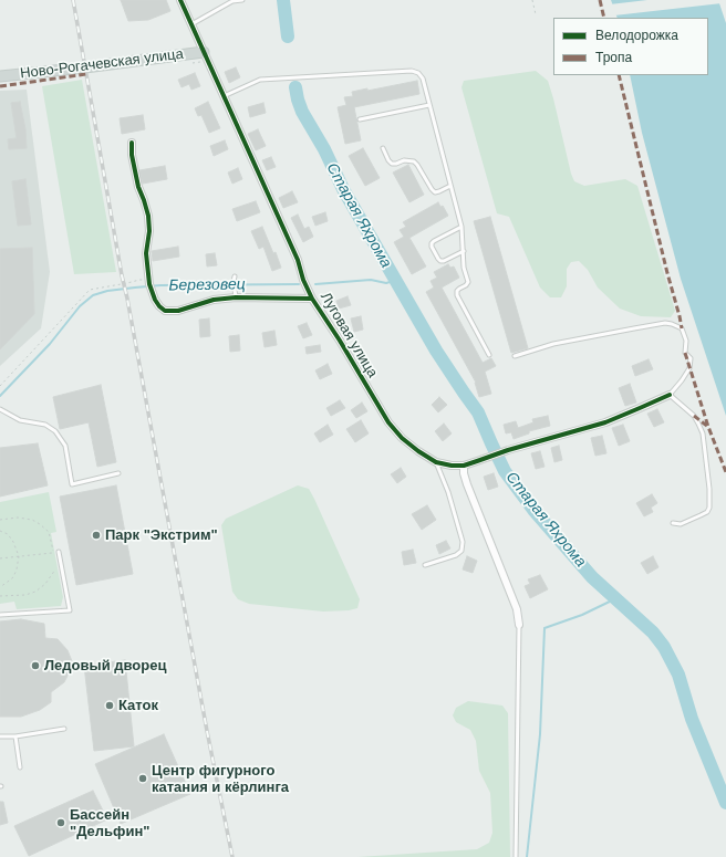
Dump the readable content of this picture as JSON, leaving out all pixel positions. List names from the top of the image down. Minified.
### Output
{"streets":{"main road":["Ново-Рогачевская улица"],"street":["Луговая улица"]},"crossings":[["Ново-Рогачевская улица","Луговая улица"]],"water":["Старая Яхрома","Березовец"],"places":["Парк \"Экстрим\"","Ледовый дворец","Каток","Центр фигурного катания и кёрлинга","Бассейн \"Дельфин\""],"legend":["Велодорожка","Тропа"]}
